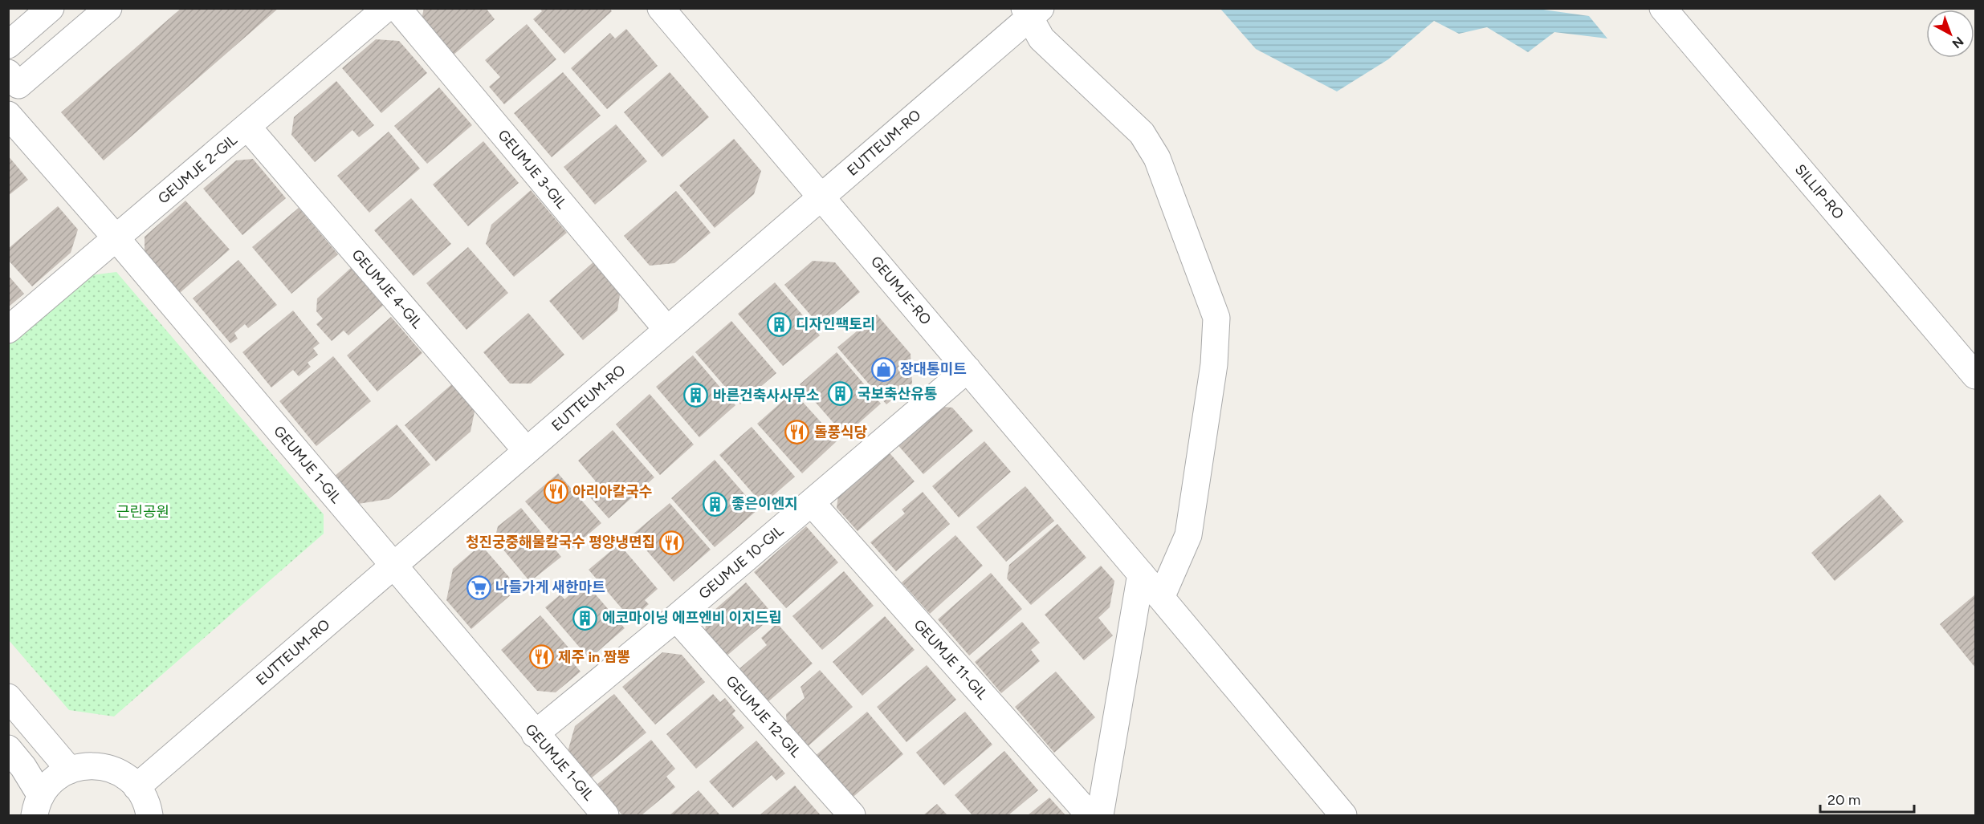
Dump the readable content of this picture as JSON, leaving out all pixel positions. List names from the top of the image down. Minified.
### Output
{"streets":{"street":["EUTTEUM-RO","GEUMJE 2-GIL","GEUMJE 3-GIL","SILLIP-RO","GEUMJE 4-GIL","GEUMJE-RO","GEUMJE 1-GIL","GEUMJE 10-GIL","GEUMJE 11-GIL","GEUMJE 12-GIL"]},"crossings":[["EUTTEUM-RO","GEUMJE 3-GIL"],["EUTTEUM-RO","GEUMJE 4-GIL"],["EUTTEUM-RO","GEUMJE-RO"],["EUTTEUM-RO","GEUMJE 1-GIL"],["GEUMJE 2-GIL","GEUMJE 4-GIL"],["GEUMJE 2-GIL","GEUMJE 1-GIL"],["GEUMJE-RO","GEUMJE 10-GIL"],["GEUMJE 1-GIL","GEUMJE 10-GIL"],["GEUMJE 10-GIL","GEUMJE 11-GIL"],["GEUMJE 10-GIL","GEUMJE 12-GIL"]],"parks":["근린공원"],"places":{"building":["디자인팩토리","국보축산유통","바른건축사사무소","좋은이엔지","에코마이닝 에프엔비 이지드립"],"shop":["장대통미트"],"restaurant":["돌풍식당","아리아칼국수","청진궁중해물칼국수 평양냉면집","제주 in 짬뽕"],"supermarket":["나들가게 새한마트"]},"scale_bar":"20 m","north":"bottom right"}
